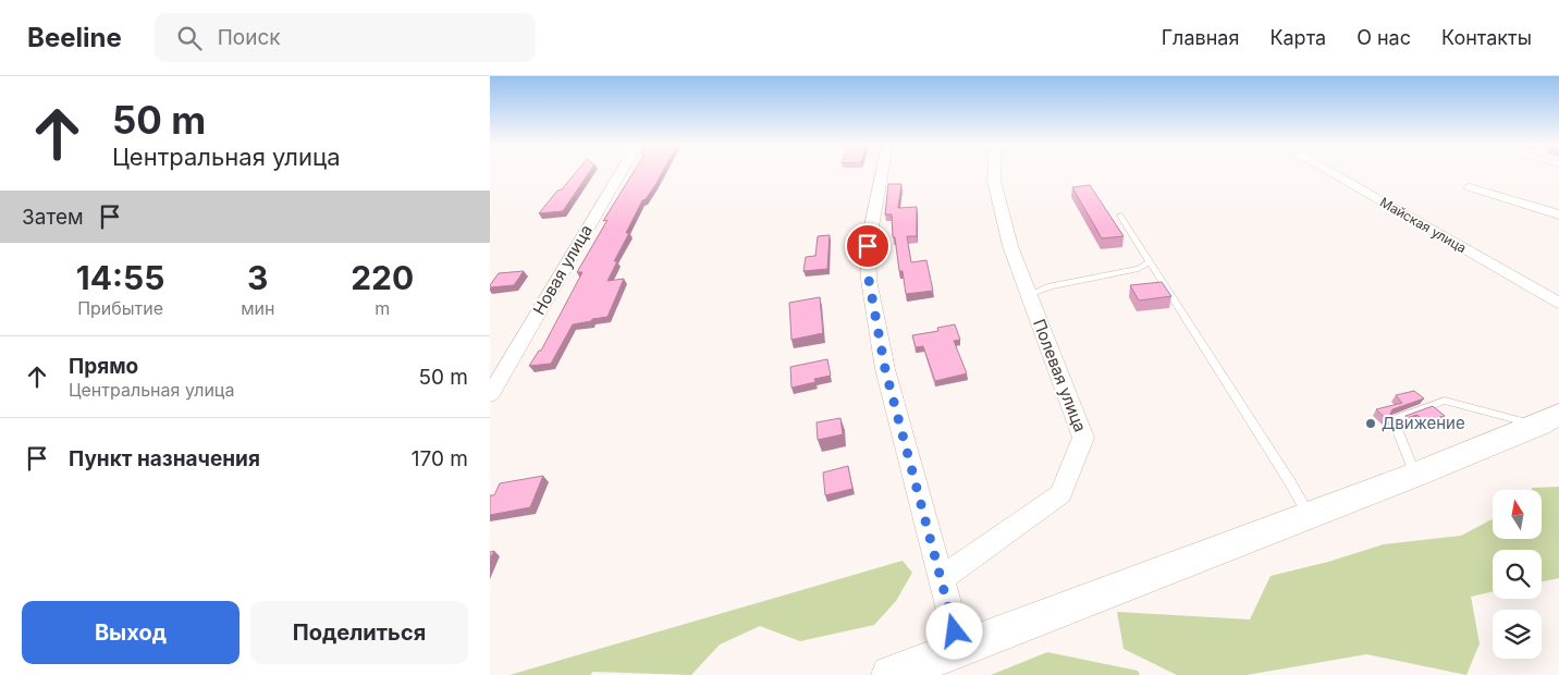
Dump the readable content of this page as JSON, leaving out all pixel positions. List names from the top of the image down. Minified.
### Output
{"streets":{"street":["Майская улица","Новая улица","Полевая улица"]},"places":["Движение"],"north":"top","page":{"header":"Beeline","search":"Поиск","nav":["Главная","Карта","О нас","Контакты"],"turn":["50 m","Центральная улица"],"then":"Затем","eta":["14:55","Прибытие","3","мин","220","m"],"list":[{"name":"Прямо","note":"Центральная улица","value":"50 m"},{"name":"Пункт назначения","value":"170 m"}],"buttons":["Выход","Поделиться"]}}
